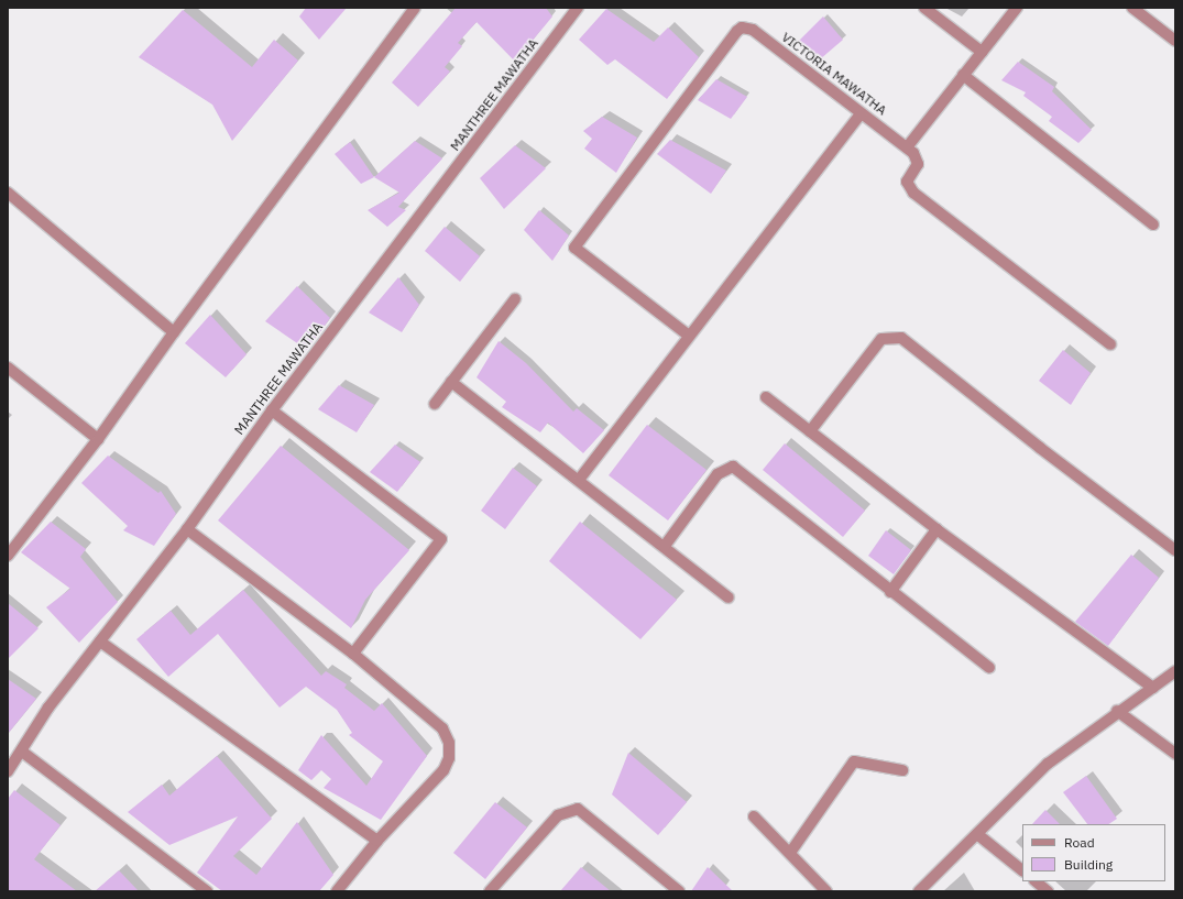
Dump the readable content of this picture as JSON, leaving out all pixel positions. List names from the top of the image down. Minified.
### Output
{"streets":{"street":["VICTORIA MAWATHA","MANTHREE MAWATHA"]},"legend":["Road","Building"]}
